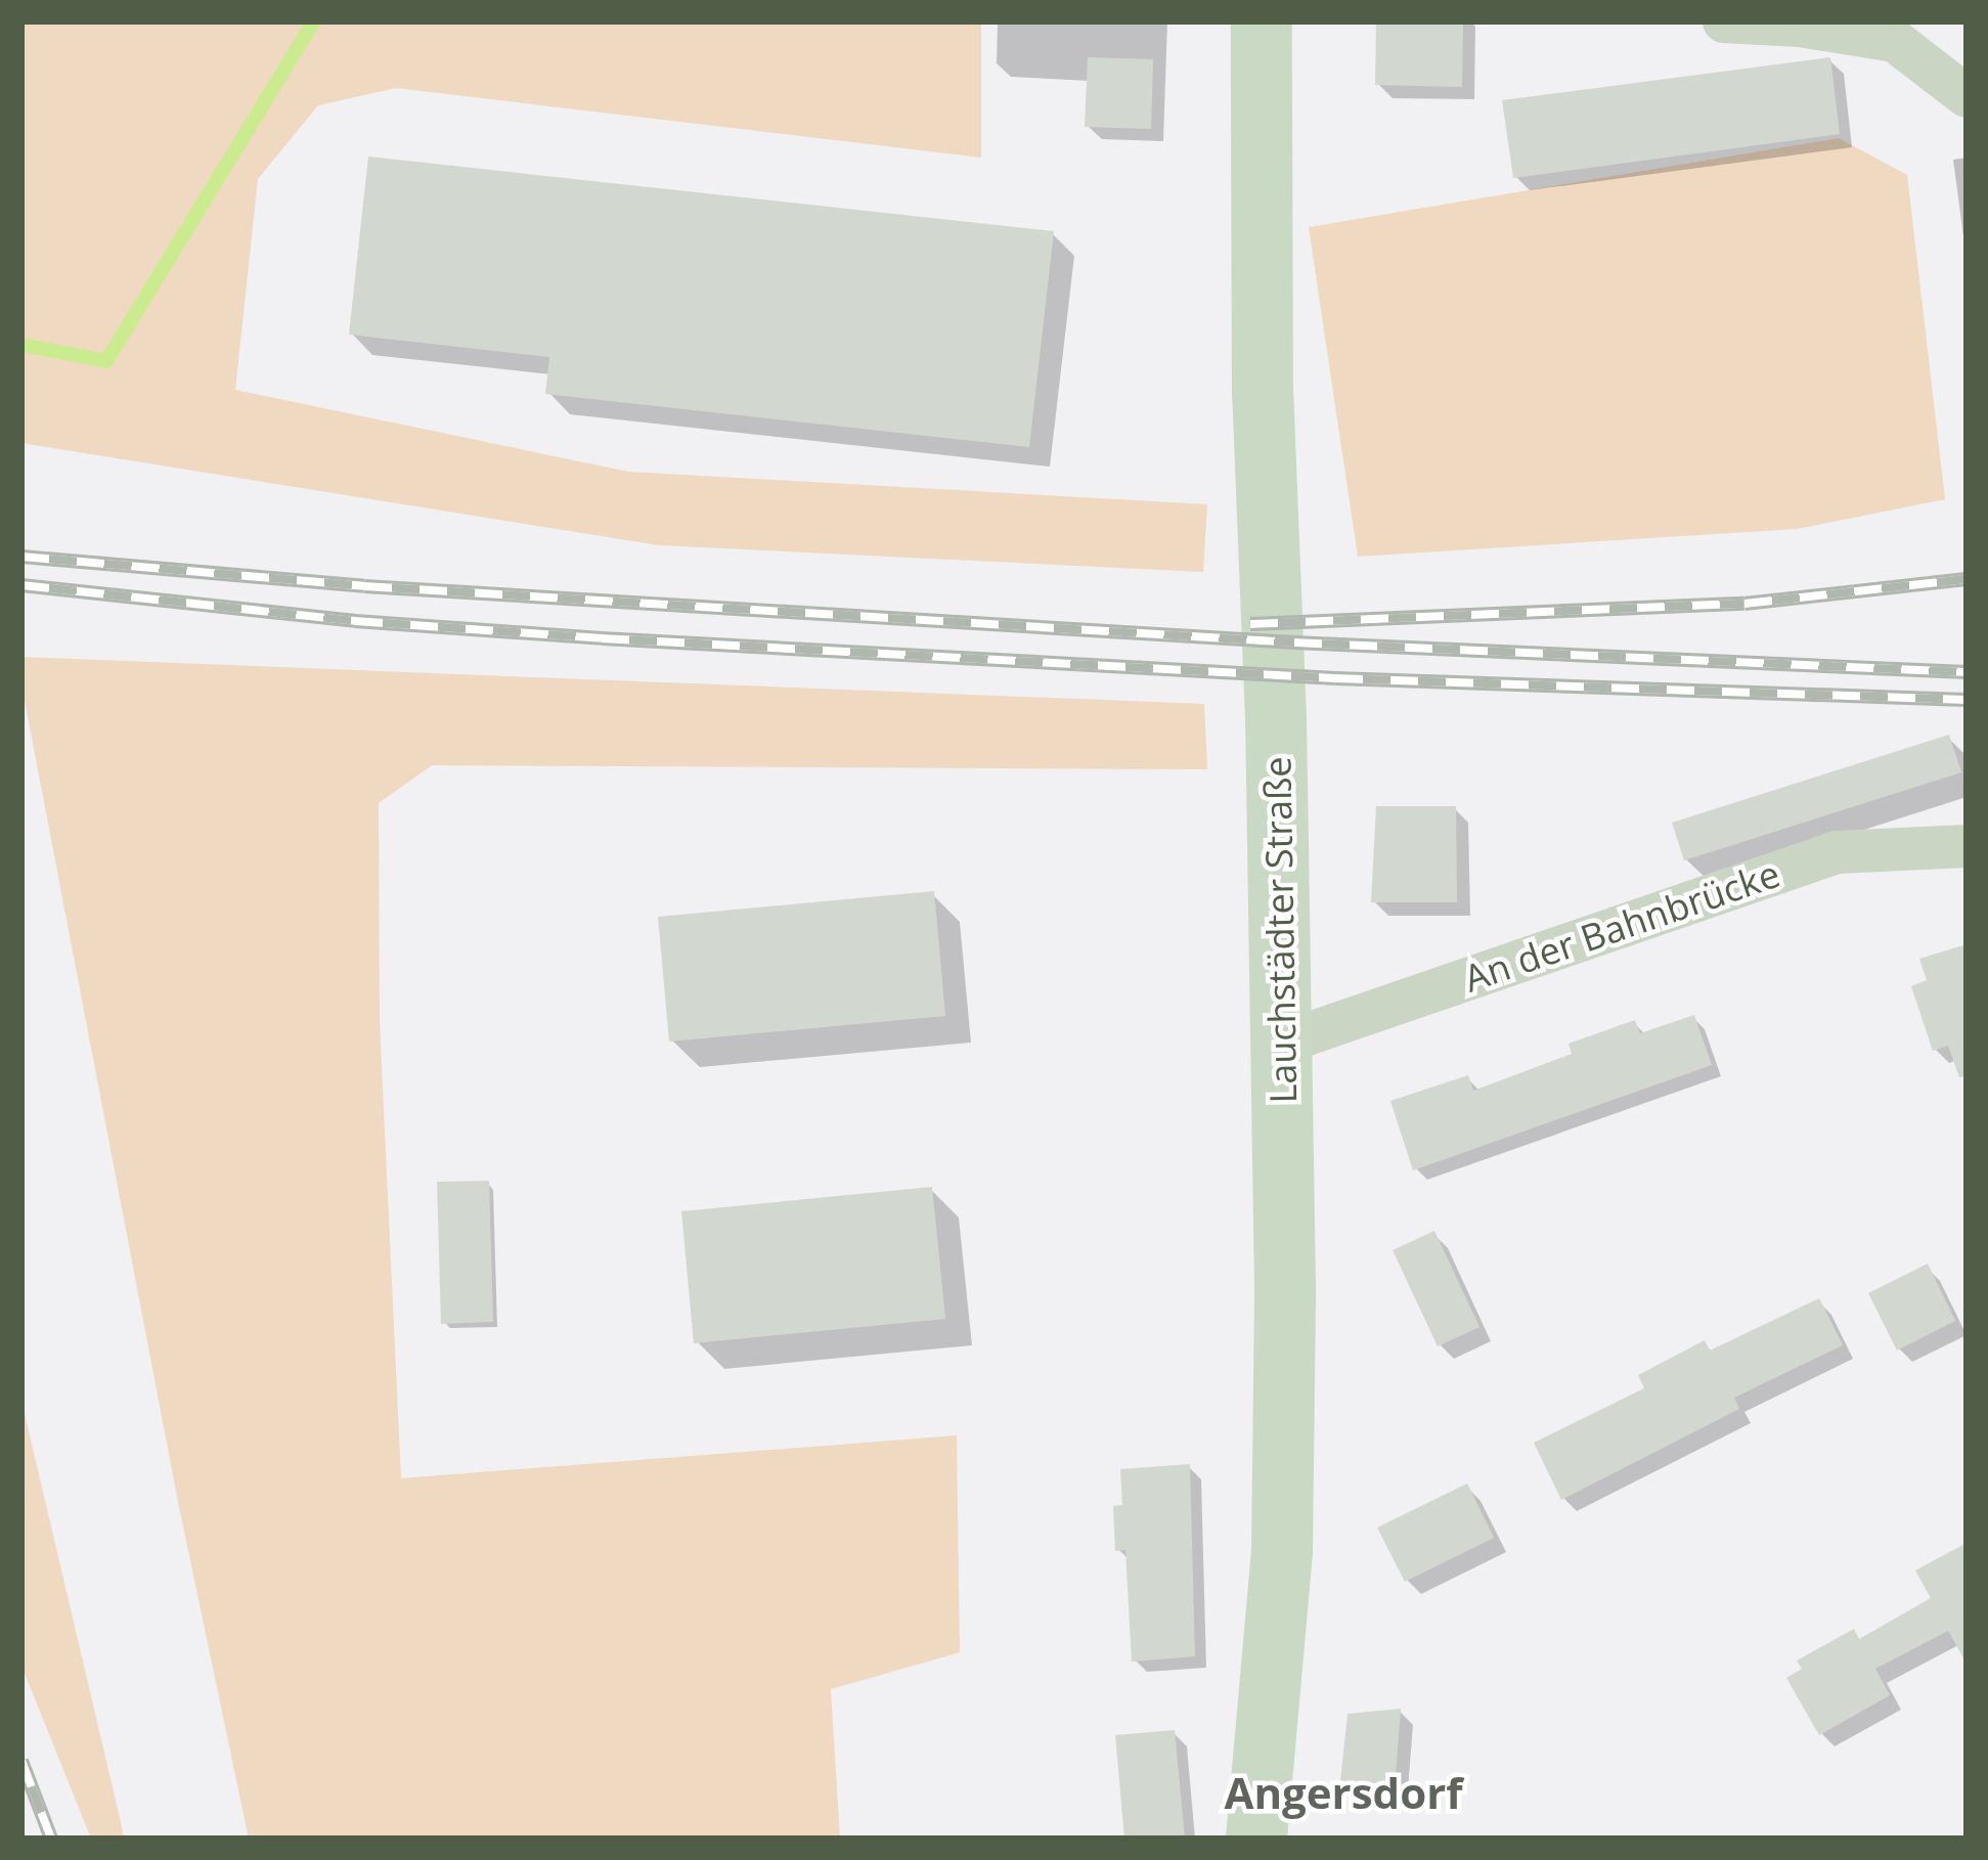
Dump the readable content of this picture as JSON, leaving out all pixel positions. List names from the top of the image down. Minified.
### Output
{"streets":{"main road":["Lauchstädter Straße"],"street":["An der Bahnbrücke"]},"crossings":[["An der Bahnbrücke","Lauchstädter Straße"]],"districts":["Angersdorf"]}
